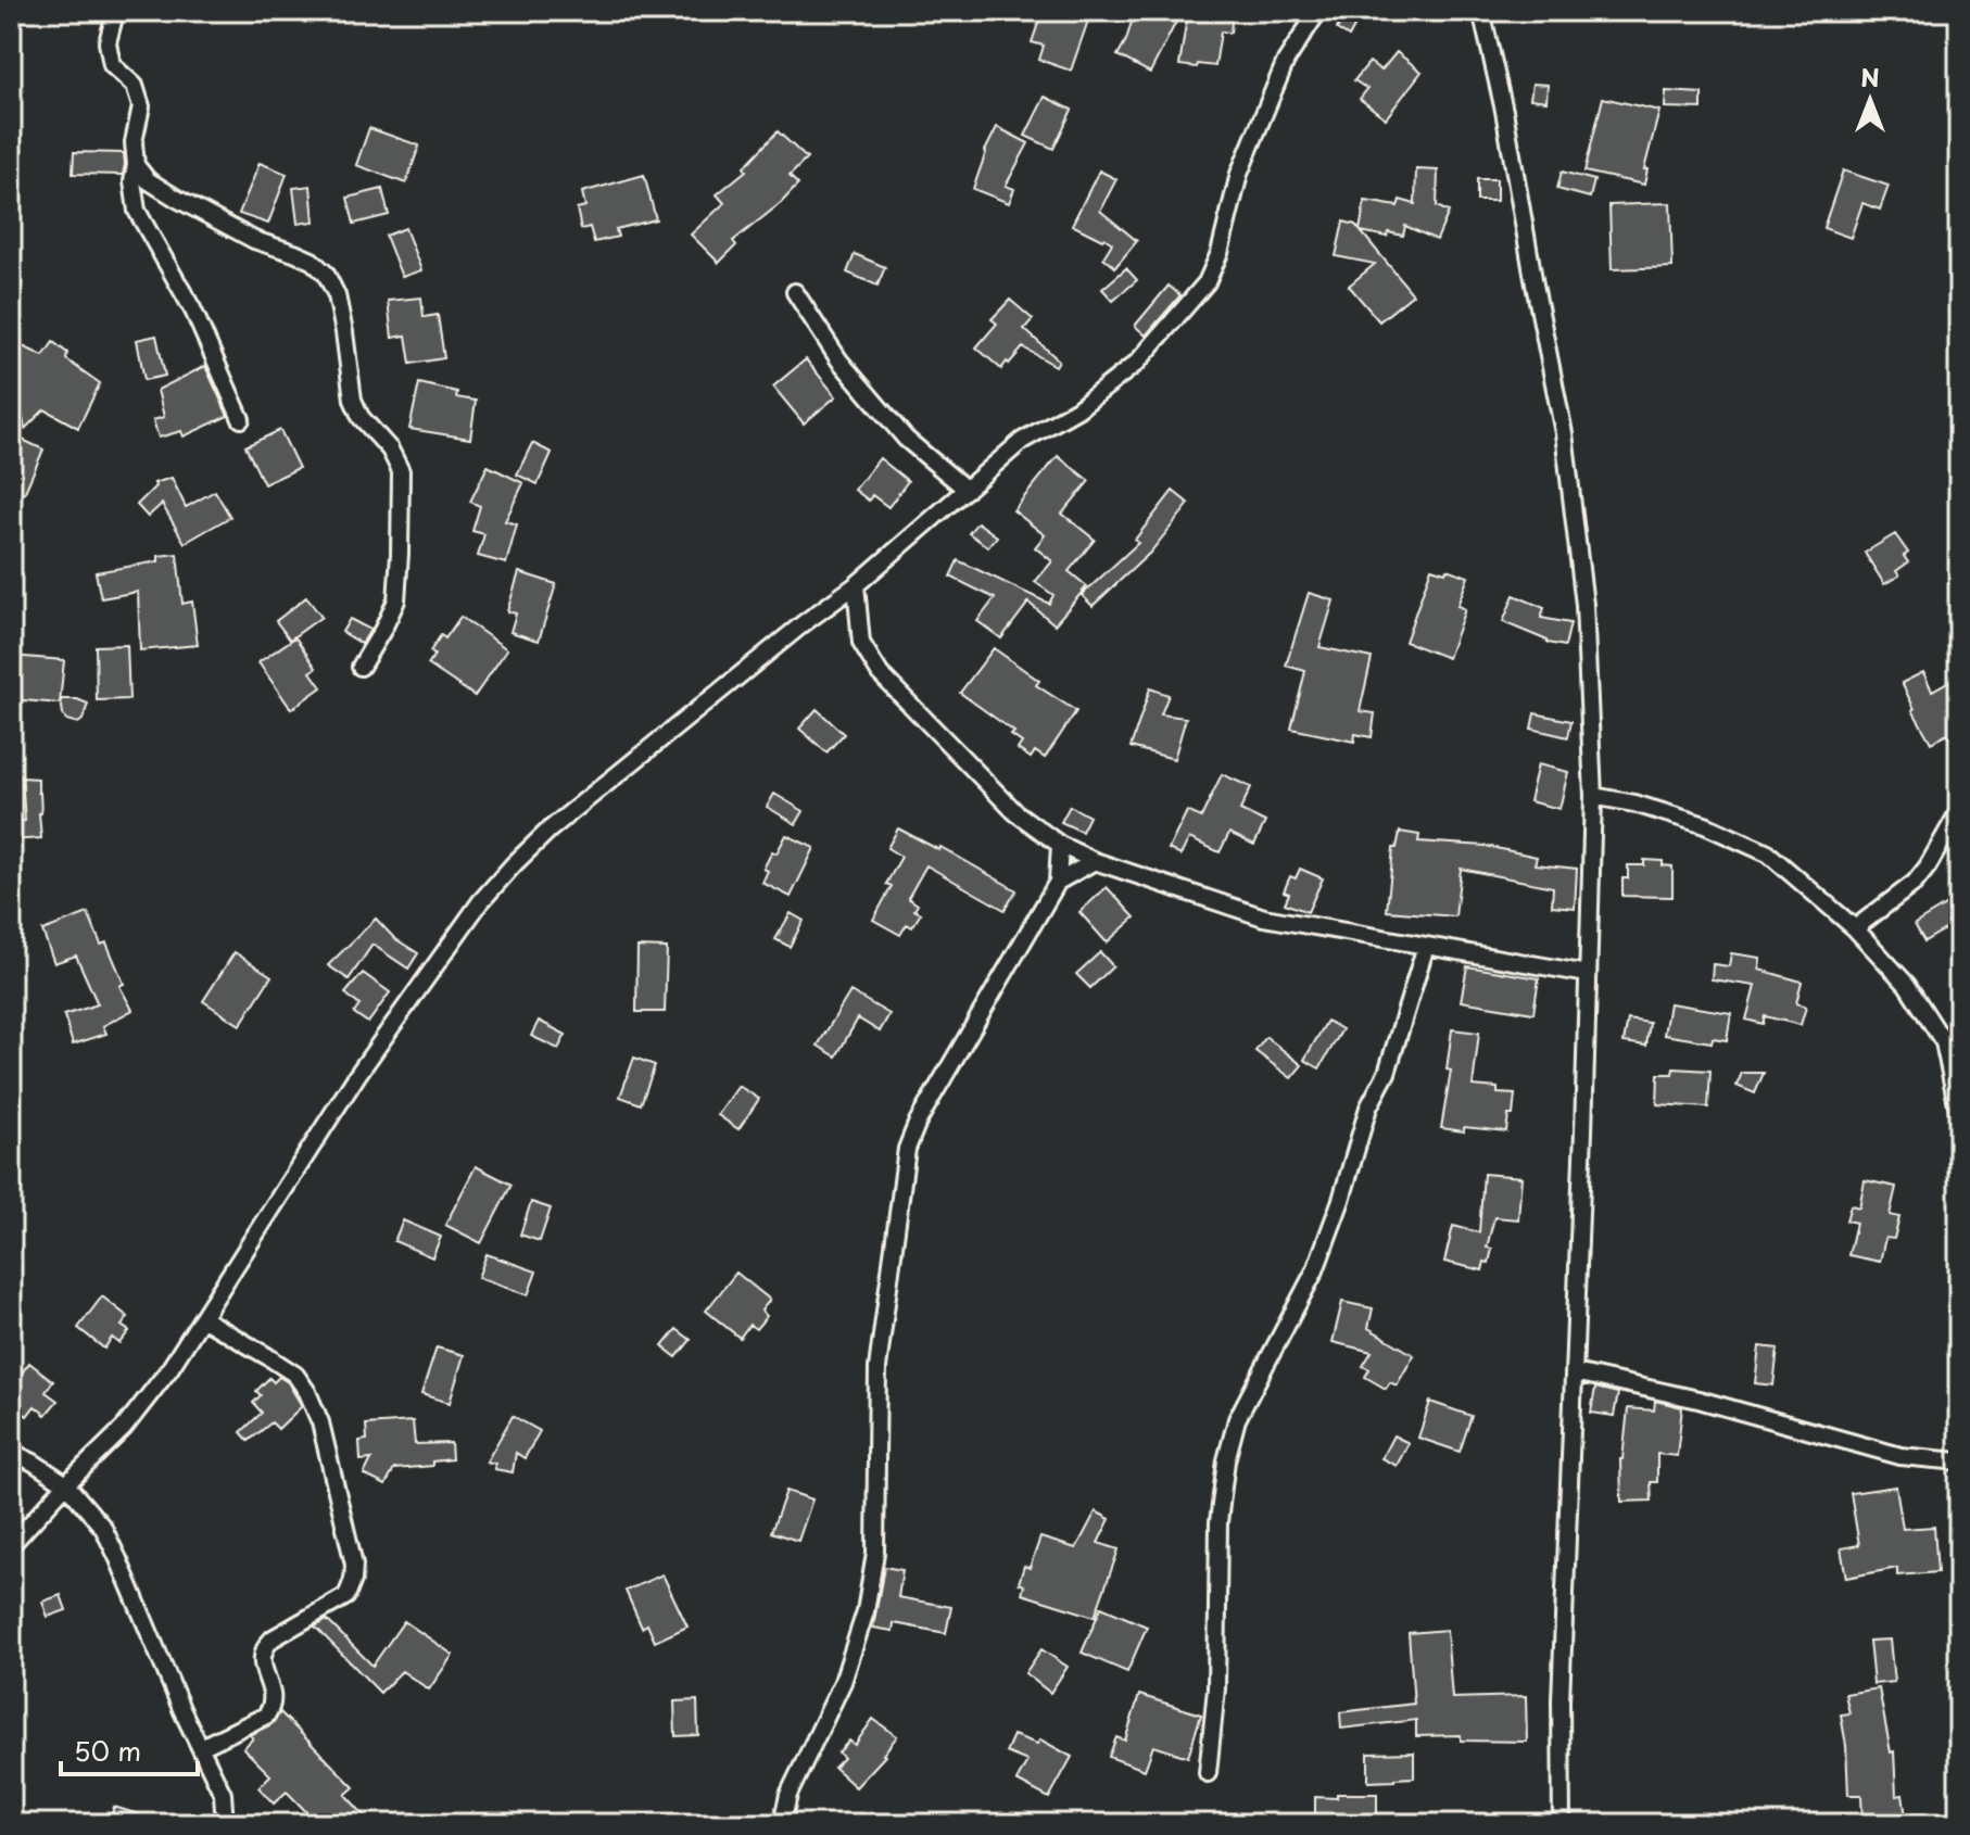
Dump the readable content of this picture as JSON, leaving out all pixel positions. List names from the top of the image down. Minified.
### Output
{"scale_bar":"50 m","north":"top"}
